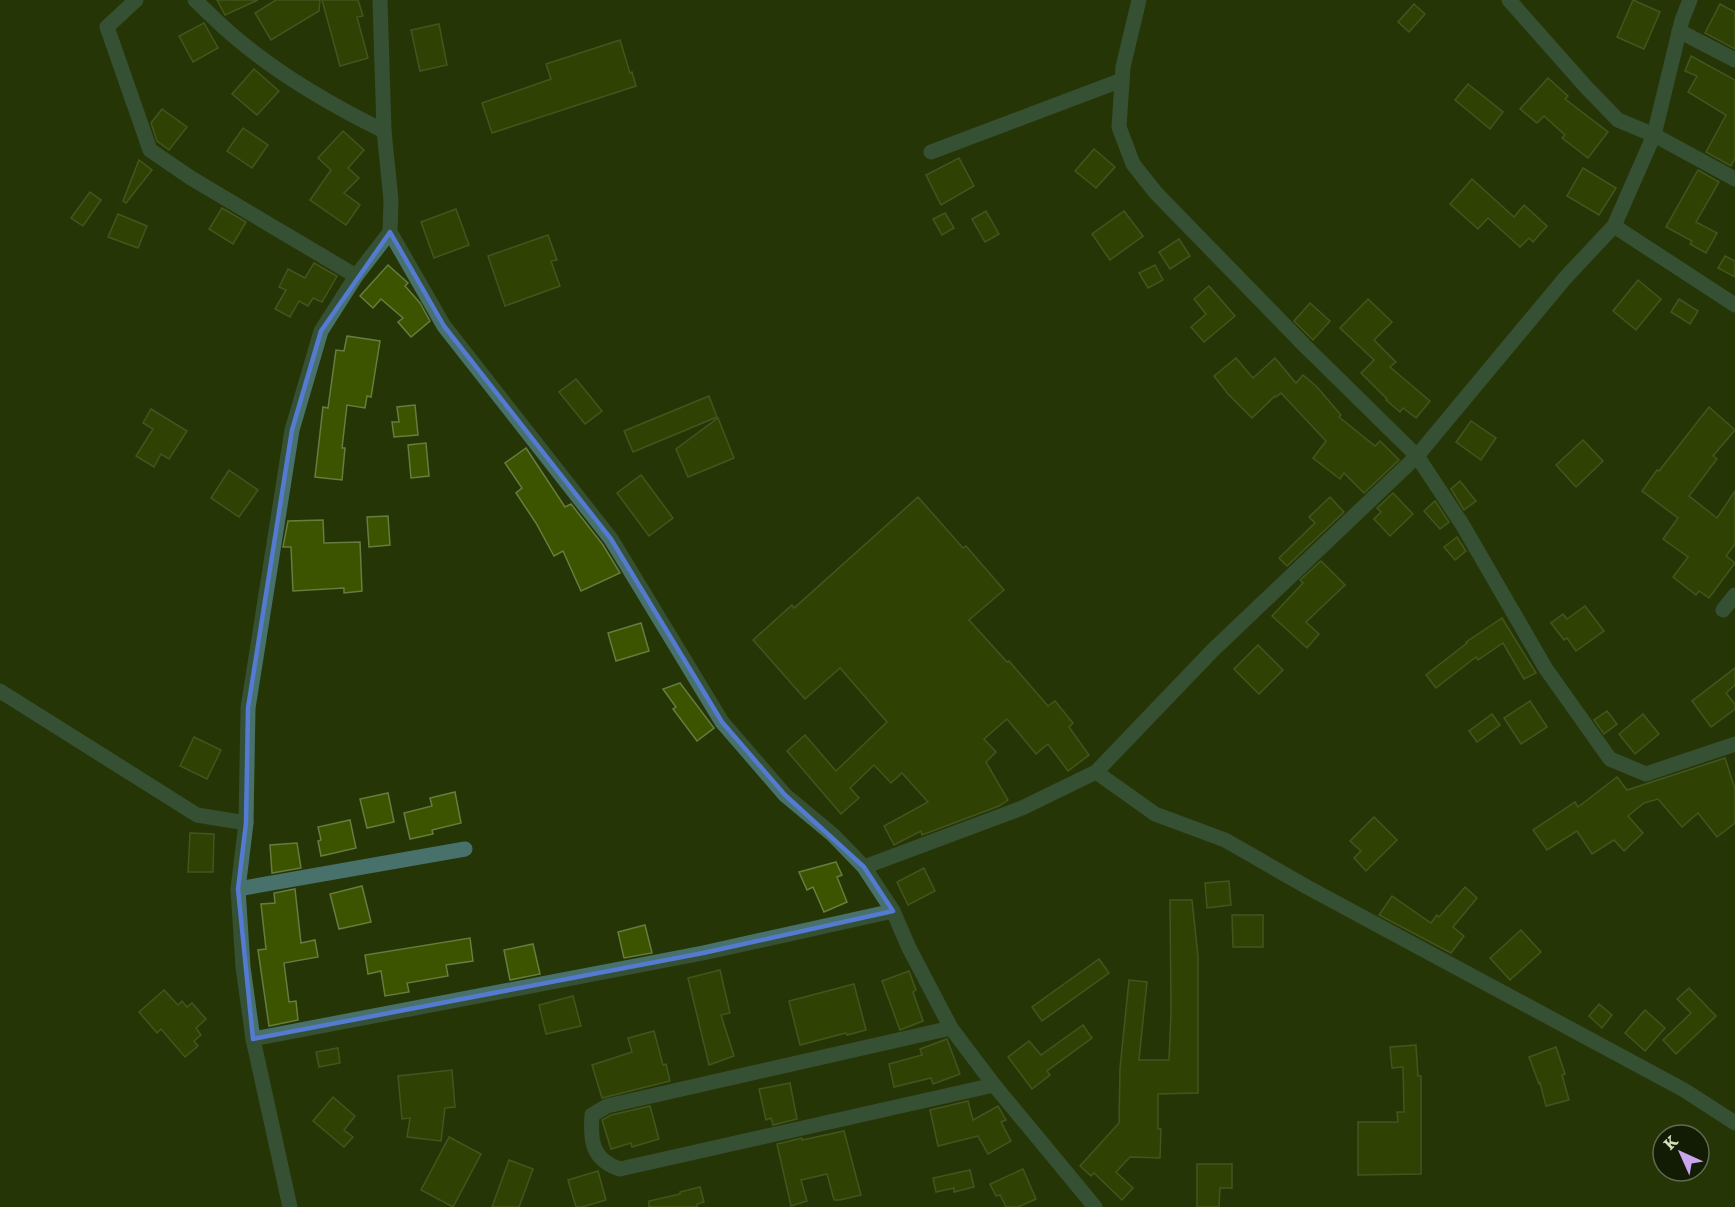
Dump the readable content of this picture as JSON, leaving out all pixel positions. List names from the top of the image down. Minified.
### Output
{"north":"top left"}
